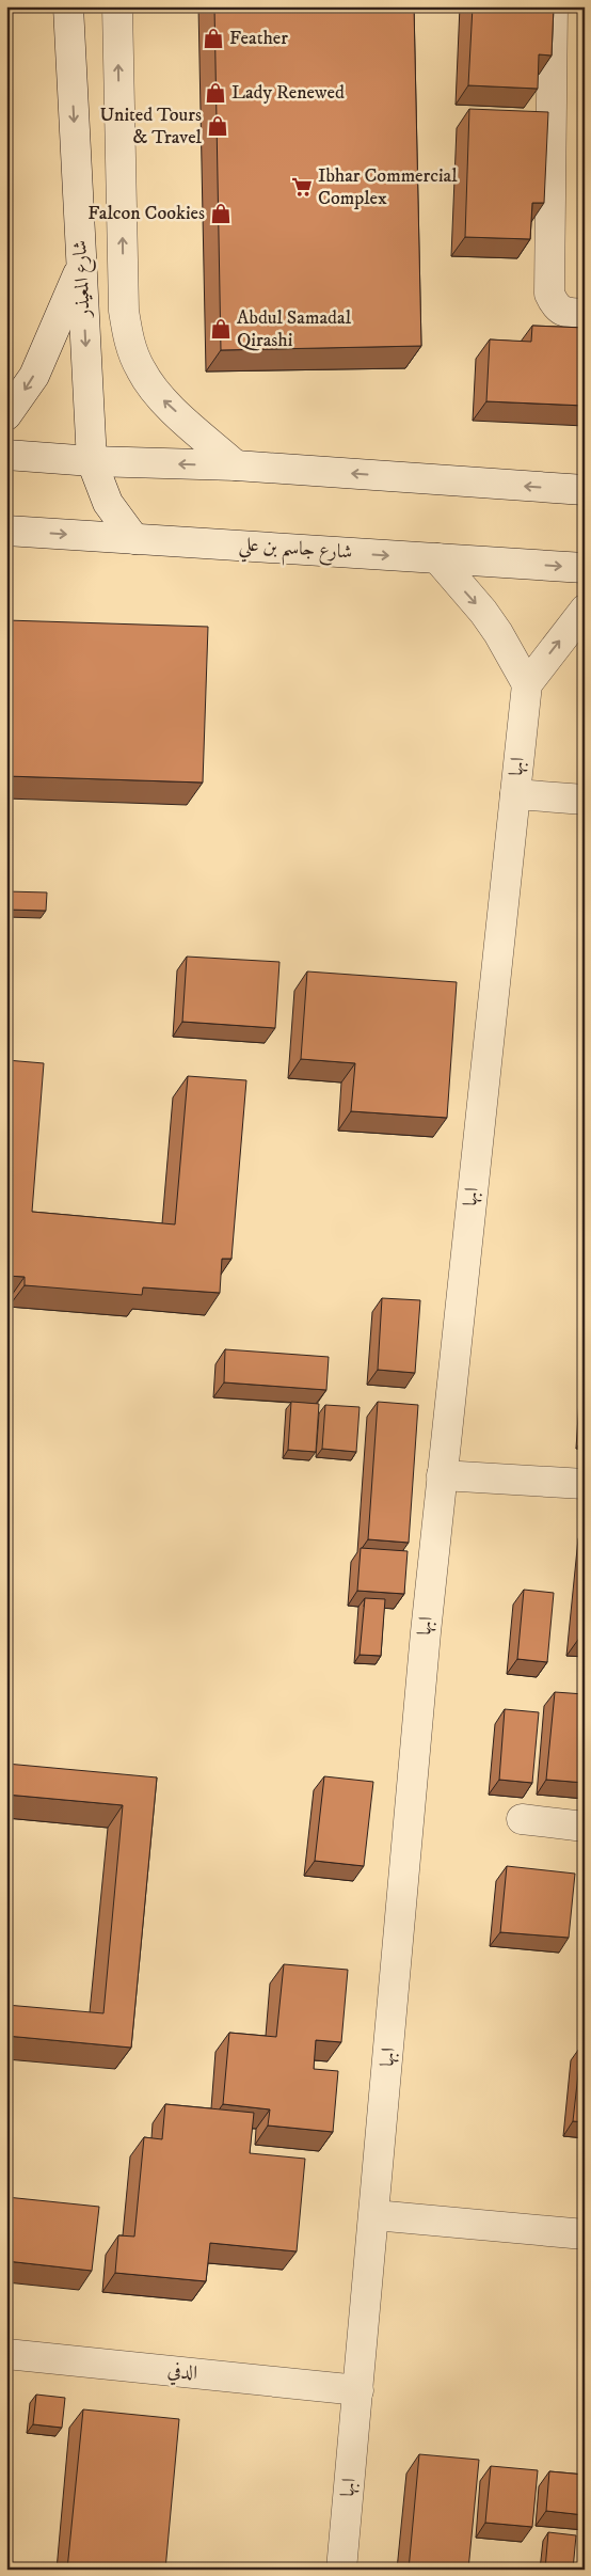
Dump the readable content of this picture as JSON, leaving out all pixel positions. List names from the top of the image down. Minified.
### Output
{"streets":{"street":["شارع المعيذر","شارع جاسم بن علي","ابها","الدفي"]},"crossings":[["شارع المعيذر","شارع جاسم بن علي"],["ابها","الدفي"]],"places":{"shop":["Feather","Lady Renewed","United Tours & Travel","Falcon Cookies","Abdul Samadal Qirashi"],"supermarket":["Ibhar Commercial Complex"]}}
